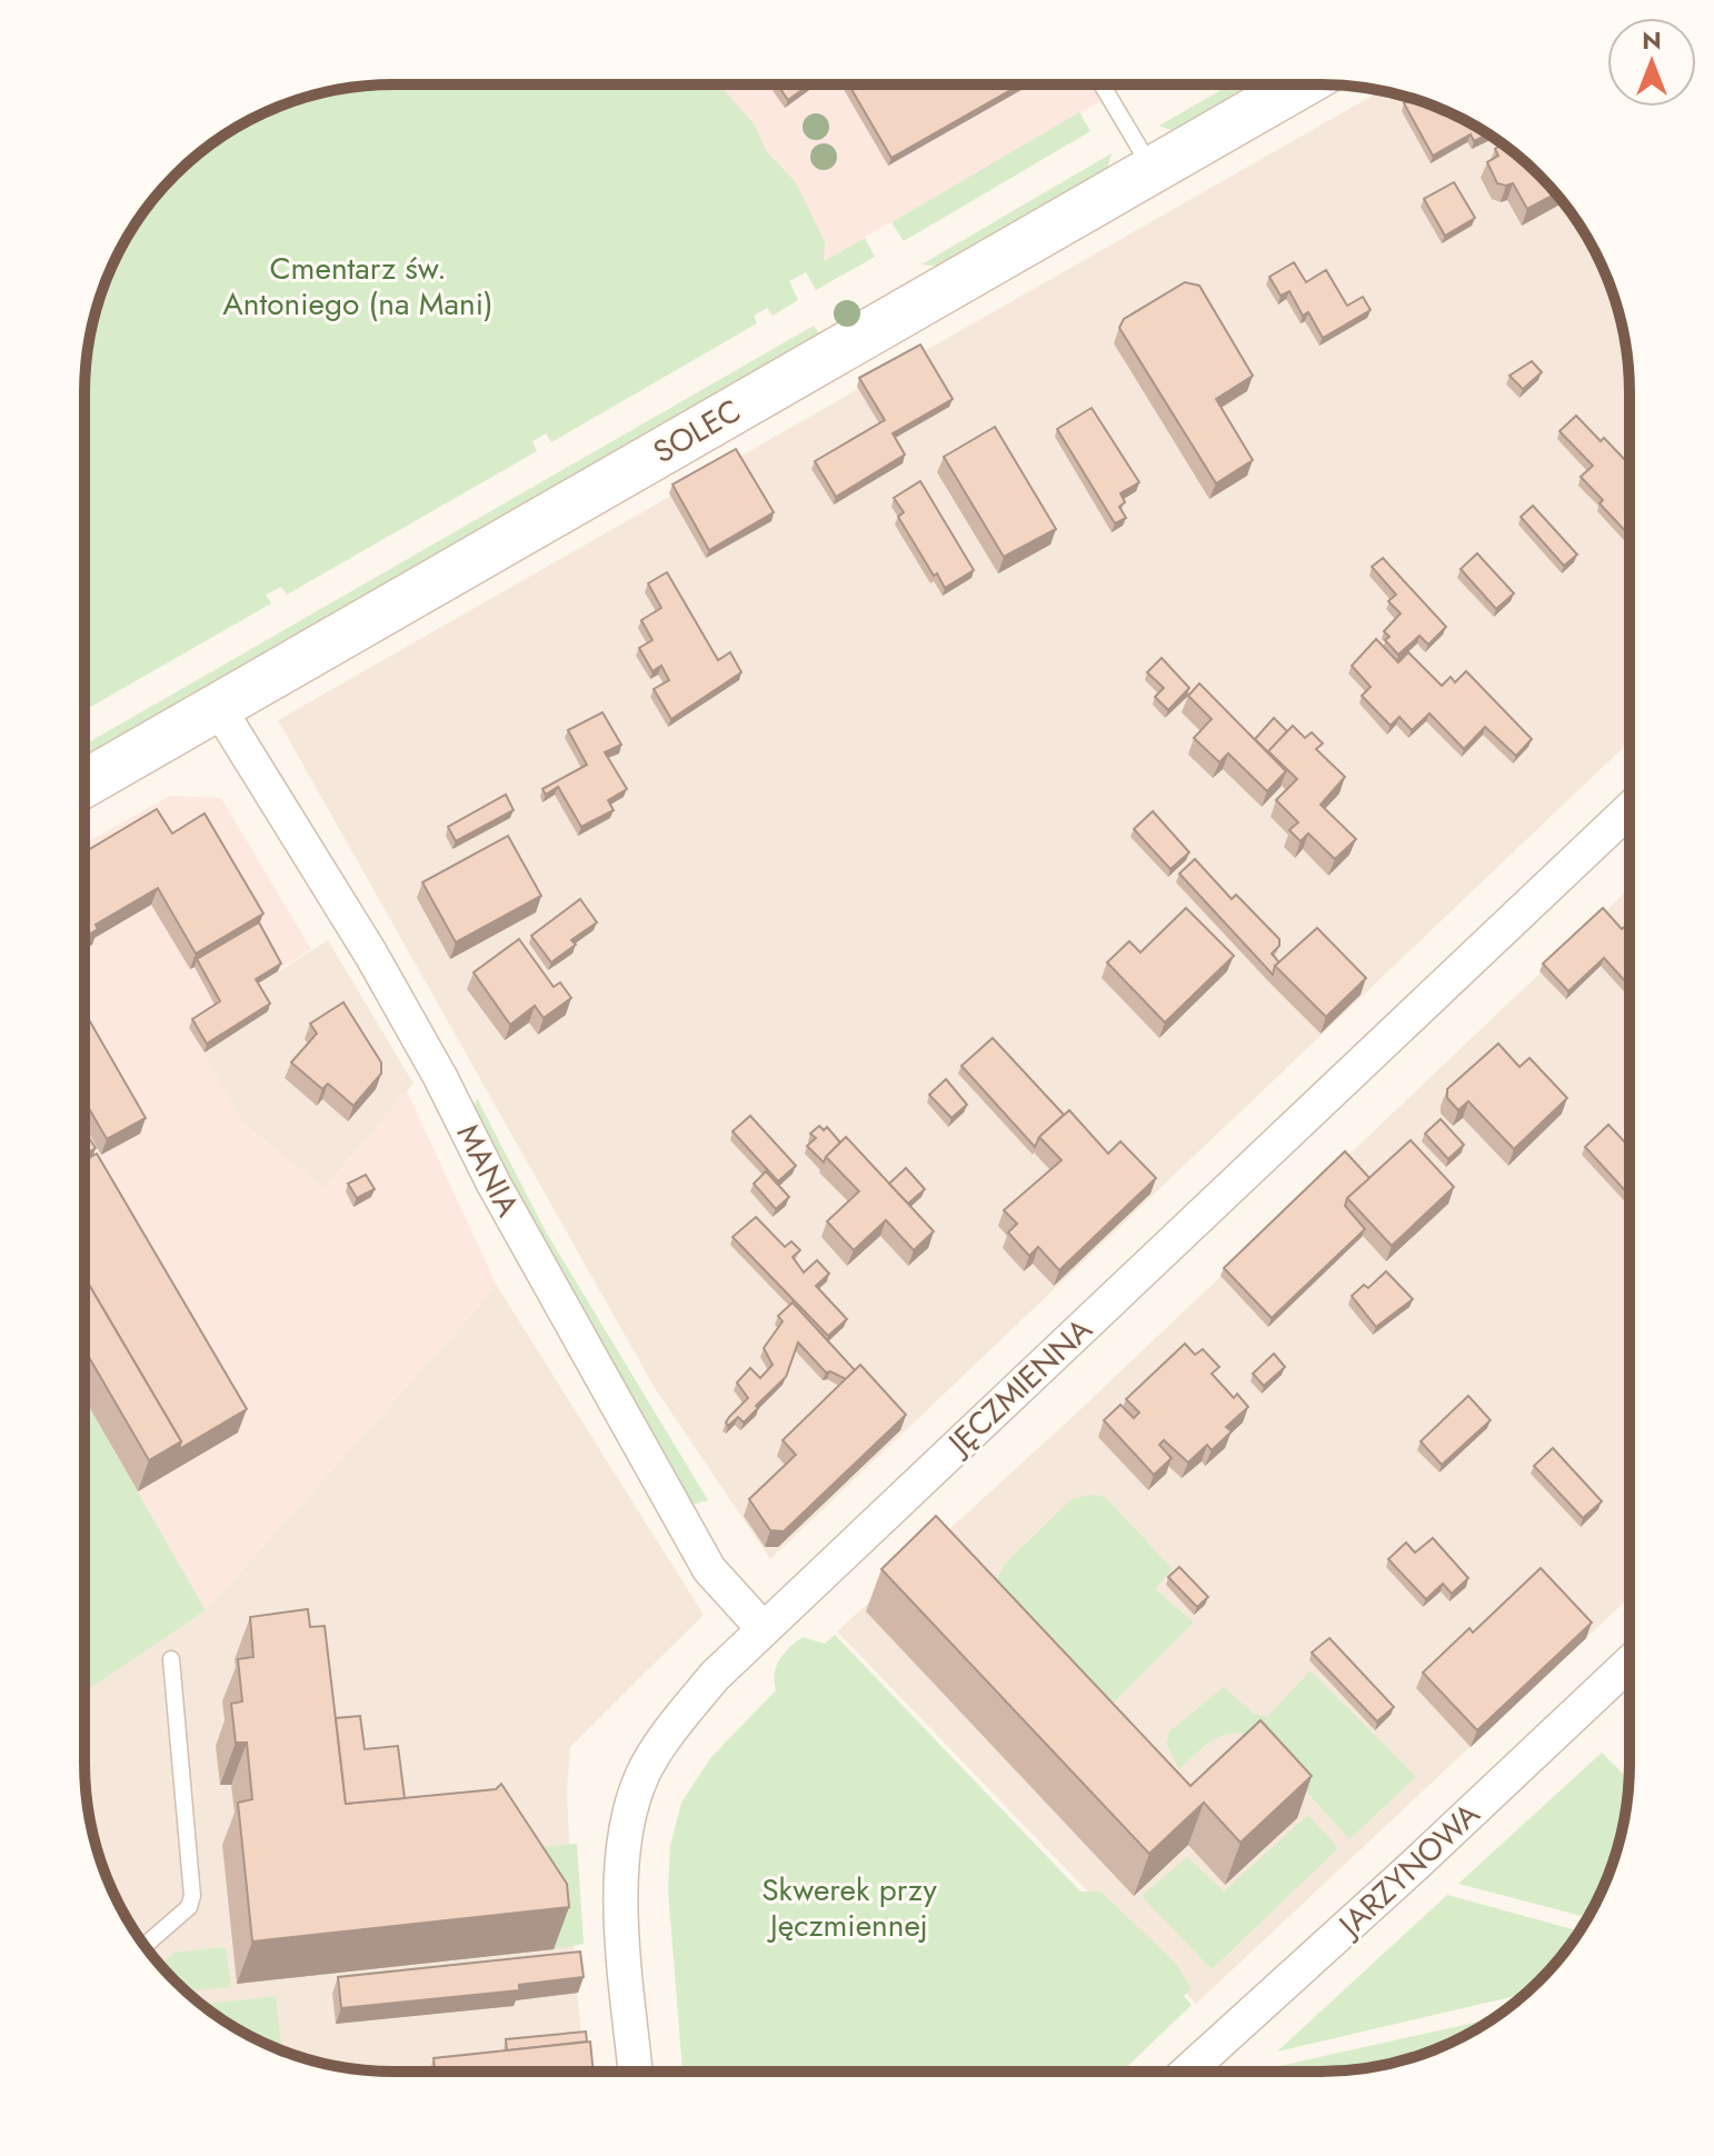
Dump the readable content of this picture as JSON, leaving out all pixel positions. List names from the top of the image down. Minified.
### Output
{"streets":{"main road":["SOLEC"],"street":["MANIA","JĘCZMIENNA","JARZYNOWA"]},"crossings":[["SOLEC","MANIA"],["MANIA","JĘCZMIENNA"]],"parks":["Cmentarz św. Antoniego (na Mani)","Skwerek przy Jęczmiennej"],"north":"top"}
